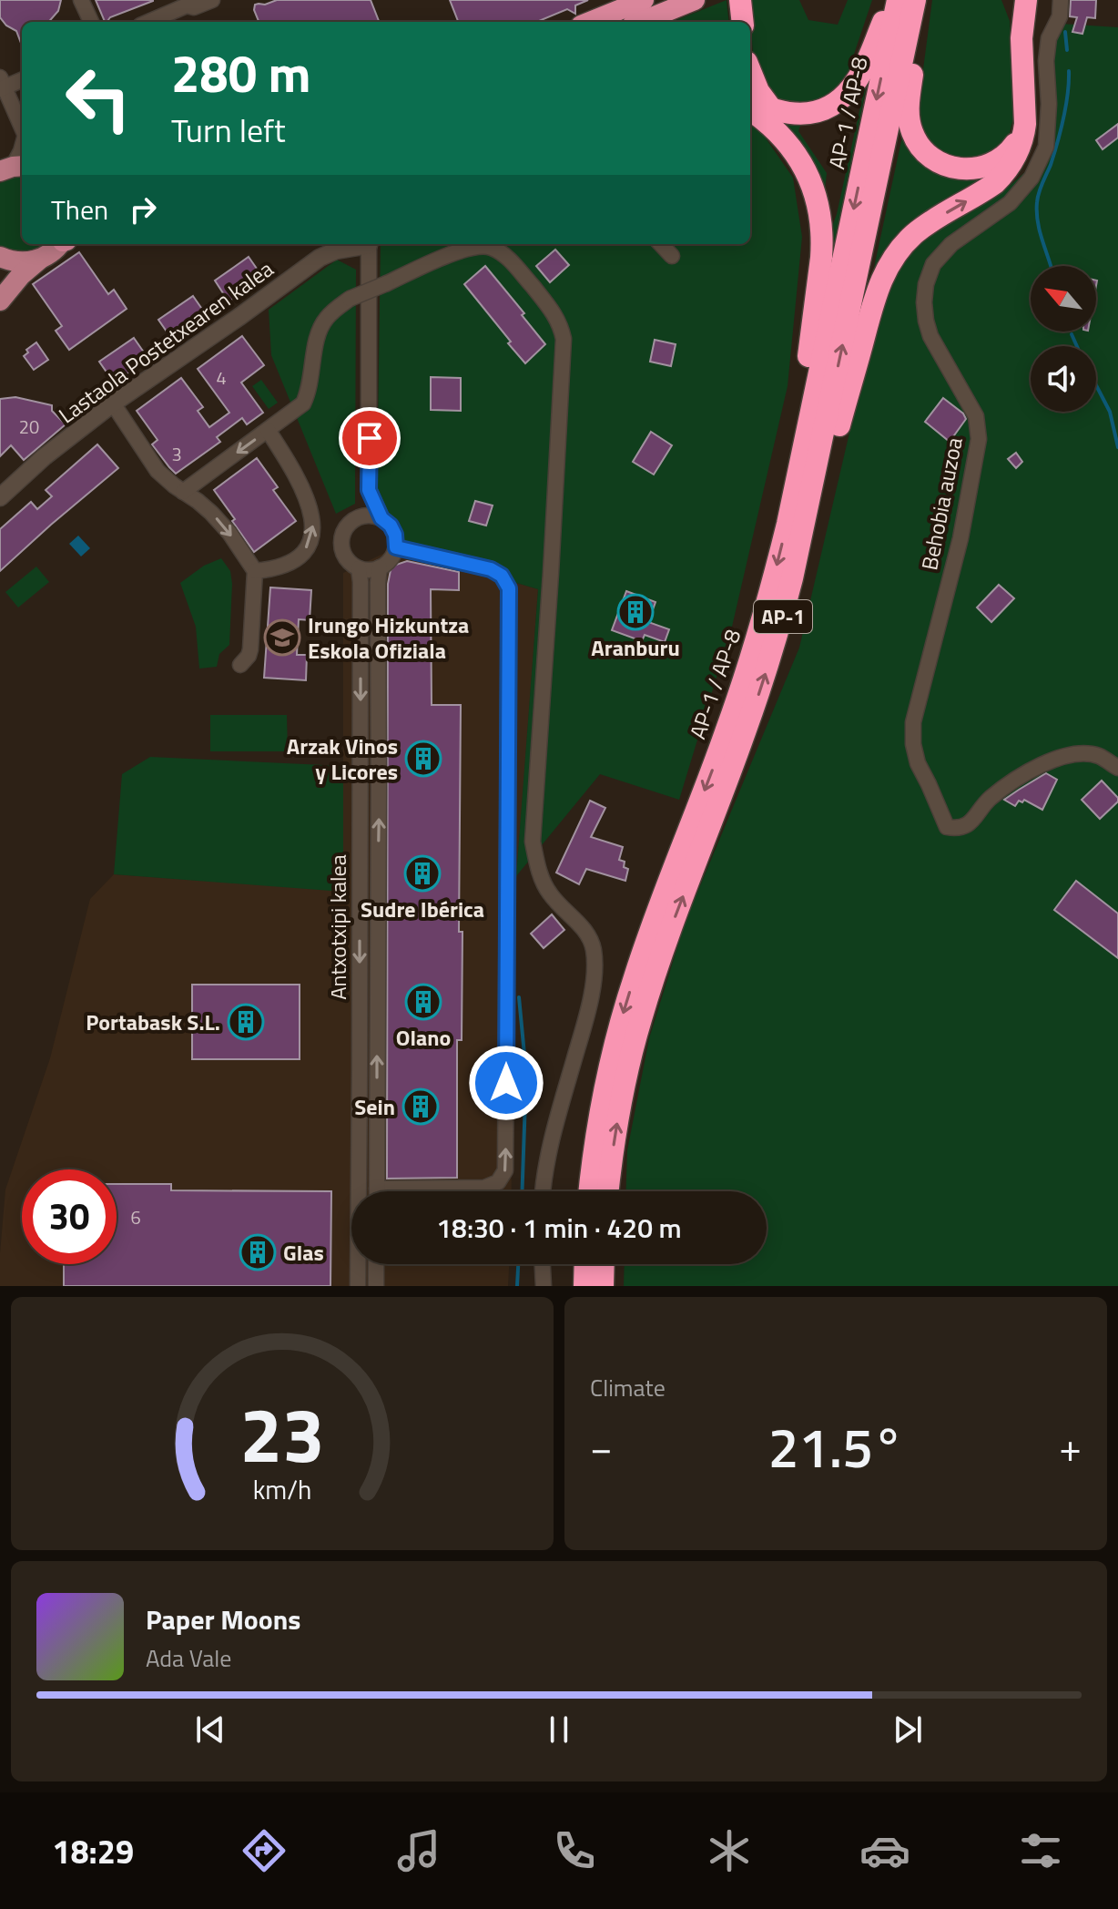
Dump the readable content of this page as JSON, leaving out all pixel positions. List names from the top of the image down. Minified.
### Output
{"streets":{"highway":["AP-1 / AP-8","AP-1"],"street":["Lastaola Postetxearen kalea","Behobia auzoa","Antxotxipi kalea"]},"places":{"building":["Aranburu","Arzak Vinos y Licores","Sudre Ibérica","Olano","Portabask S.L.","Sein","Glas"],"school or university":["Irungo Hizkuntza Eskola Ofiziala"]},"house_numbers":["4","20","3","6"],"north":"top left","page":{"turn":["280 m","Turn left"],"then":"Then","limit":"30","trip":"18:30 · 1 min · 420 m","tile":"Climate","heat":["−","21.5°","+"],"song":["Paper Moons","Ada Vale"],"tabs":"18:29","gauge":["23","km/h"]}}
